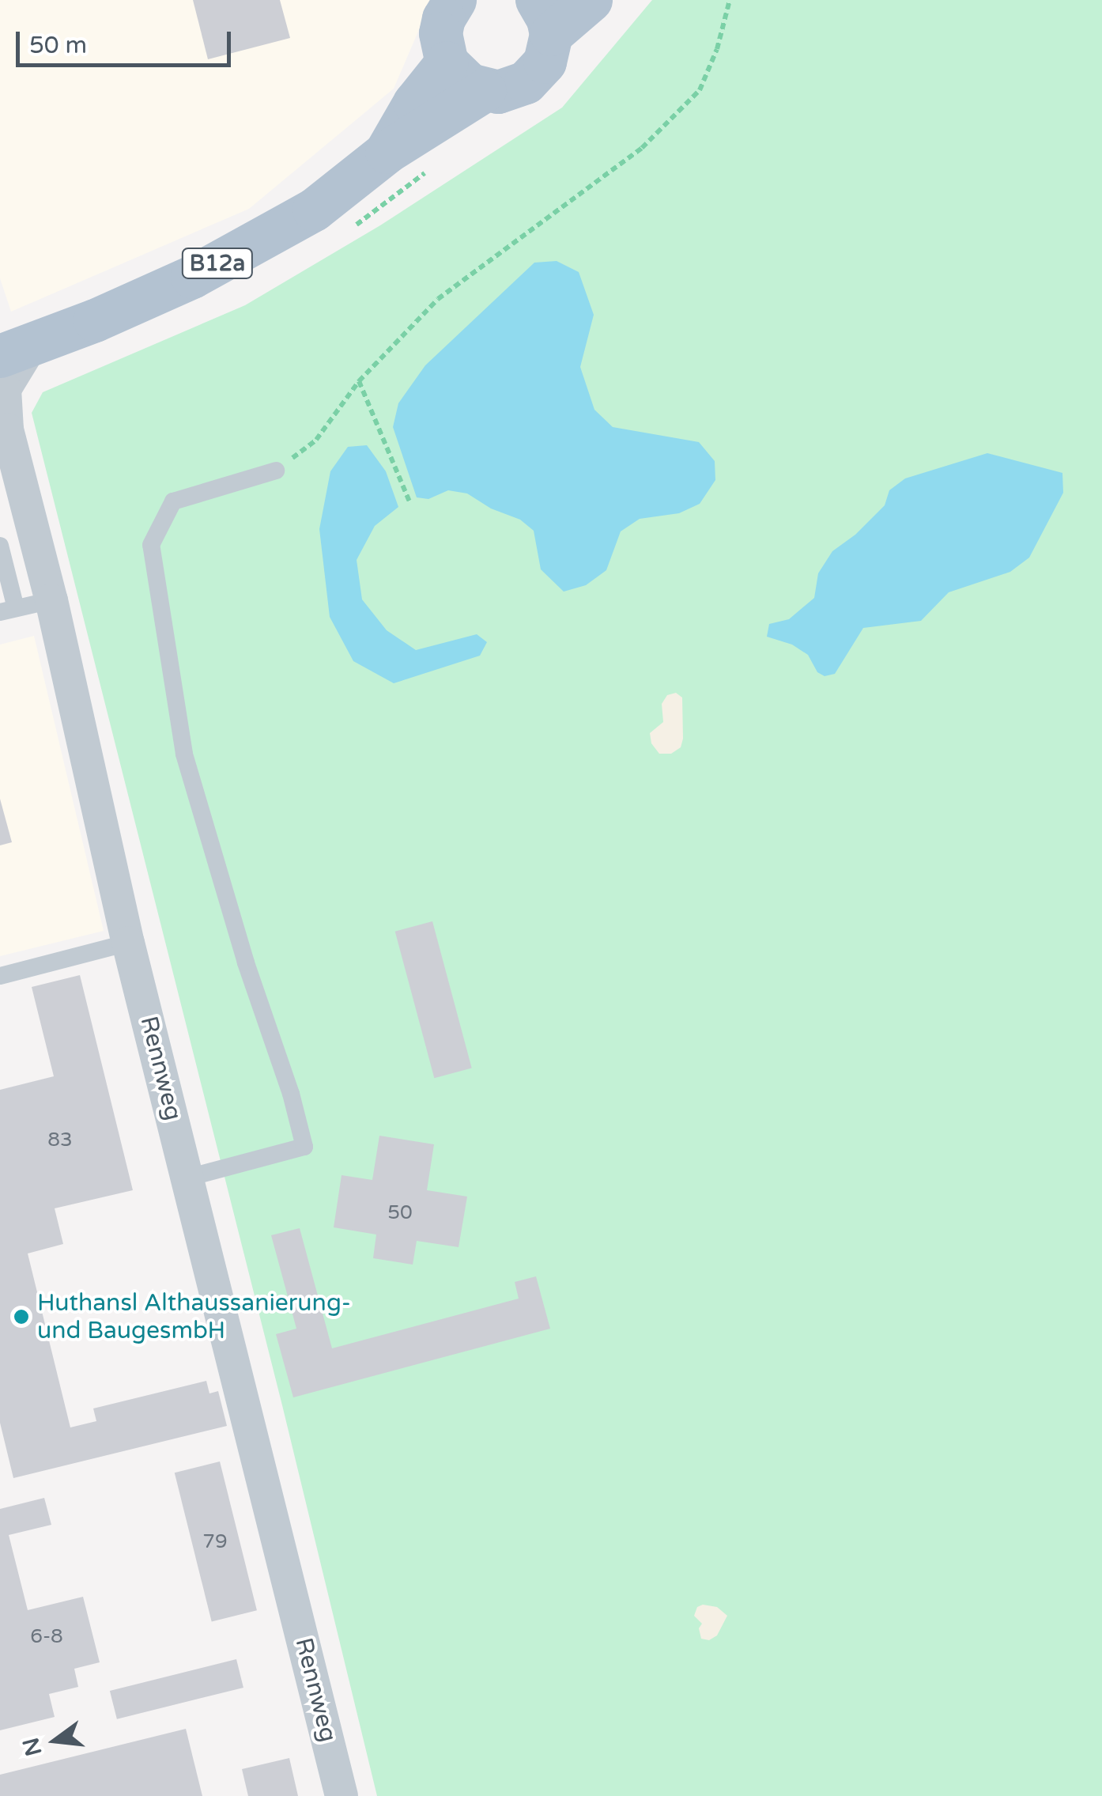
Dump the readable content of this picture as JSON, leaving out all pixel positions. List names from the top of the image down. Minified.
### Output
{"streets":{"main road":["B12a"],"street":["Rennweg"]},"crossings":[["B12a","Rennweg"]],"places":["Huthansl Althaussanierung- und BaugesmbH"],"house_numbers":["83","50","79","6-8"],"scale_bar":"50 m","north":"left"}
